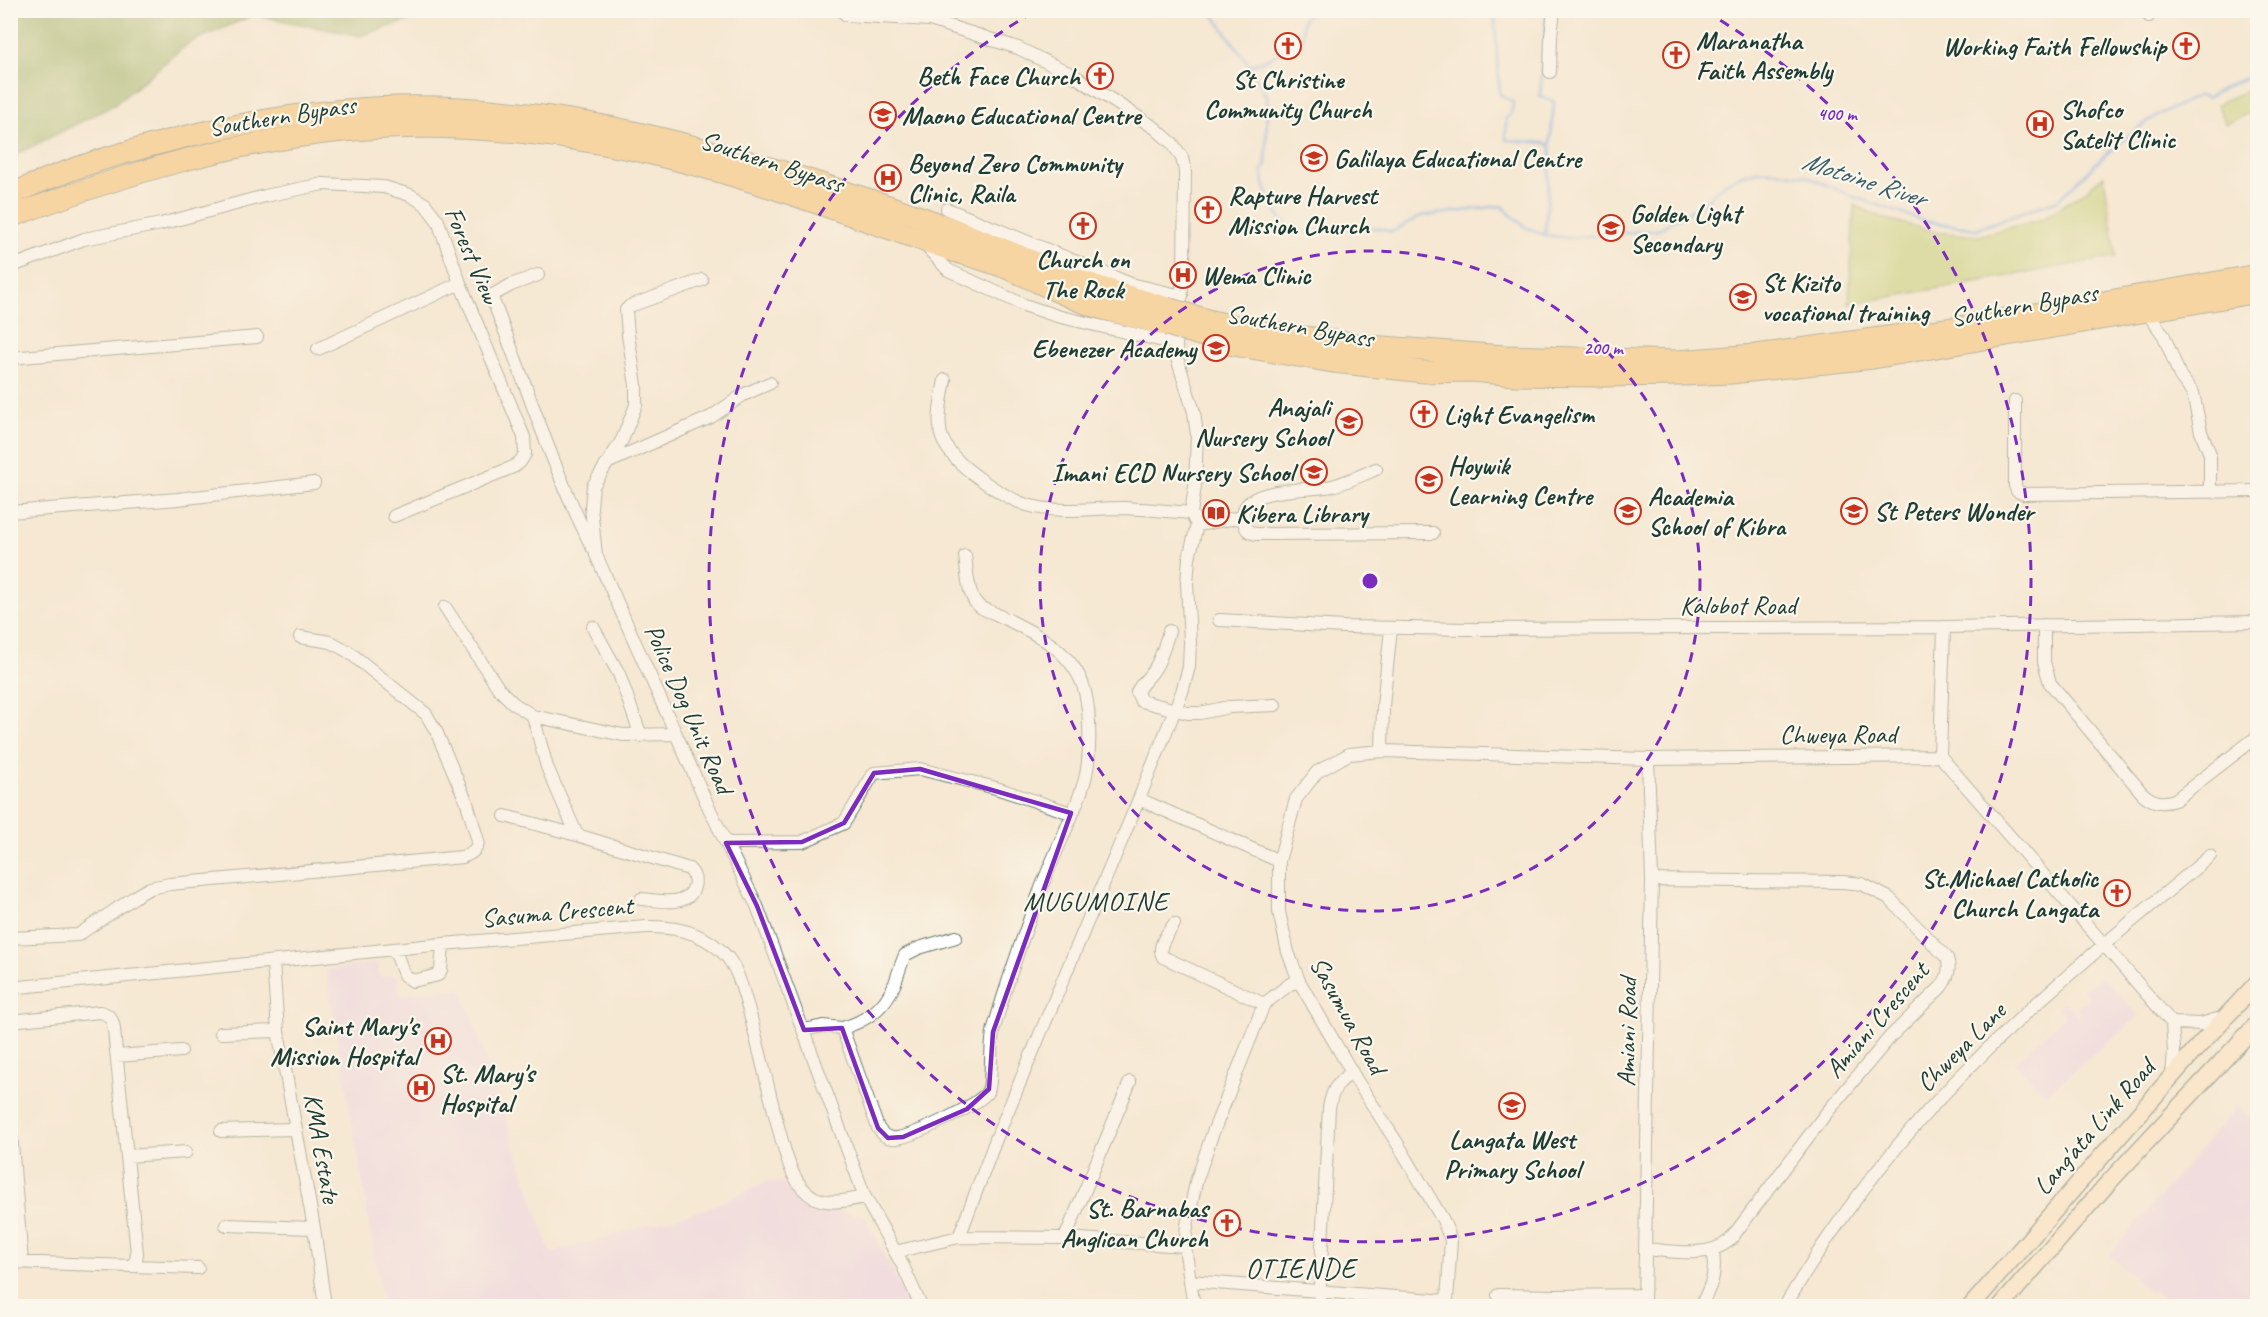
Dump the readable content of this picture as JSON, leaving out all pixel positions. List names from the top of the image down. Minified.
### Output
{"streets":{"highway":["Southern Bypass"],"main road":["Lang'ata Link Road"],"street":["Forest View","Kalobot Road","Police Dog Unit Road","Chweya Road","Sasuma Crescent","Sasumua Road","Amiani Crescent","Amiani Road","Chweya Lane","KMA Estate"]},"crossings":[["Police Dog Unit Road","Sasuma Crescent"],["Chweya Road","Sasumua Road"],["Chweya Road","Amiani Road"],["Sasuma Crescent","KMA Estate"],["Amiani Crescent","Amiani Road"]],"districts":["MUGUMOINE","OTIENDE"],"water":["Motoine River"],"places":{"church":["St Christine Community Church","Working Faith Fellowship","Maranatha Faith Assembly","Beth Face Church","Rapture Harvest Mission Church","Church on The Rock","Light Evangelism","St.Michael Catholic Church Langata","St. Barnabas Anglican Church"],"school or university":["Maono Educational Centre","Galilaya Educational Centre","Golden Light Secondary","St Kizito vocational training","Ebenezer Academy","Anajali Nursery School","Imani ECD Nursery School","Hoywik Learning Centre","Academia School of Kibra","St Peters Wonder","Langata West Primary School"],"hospital":["Shofco Satelit Clinic","Beyond Zero Community Clinic, Raila","Wema Clinic","Saint Mary's Mission Hospital","St. Mary's Hospital"],"library":["Kibera Library"]},"rings":["400 m","200 m"]}
